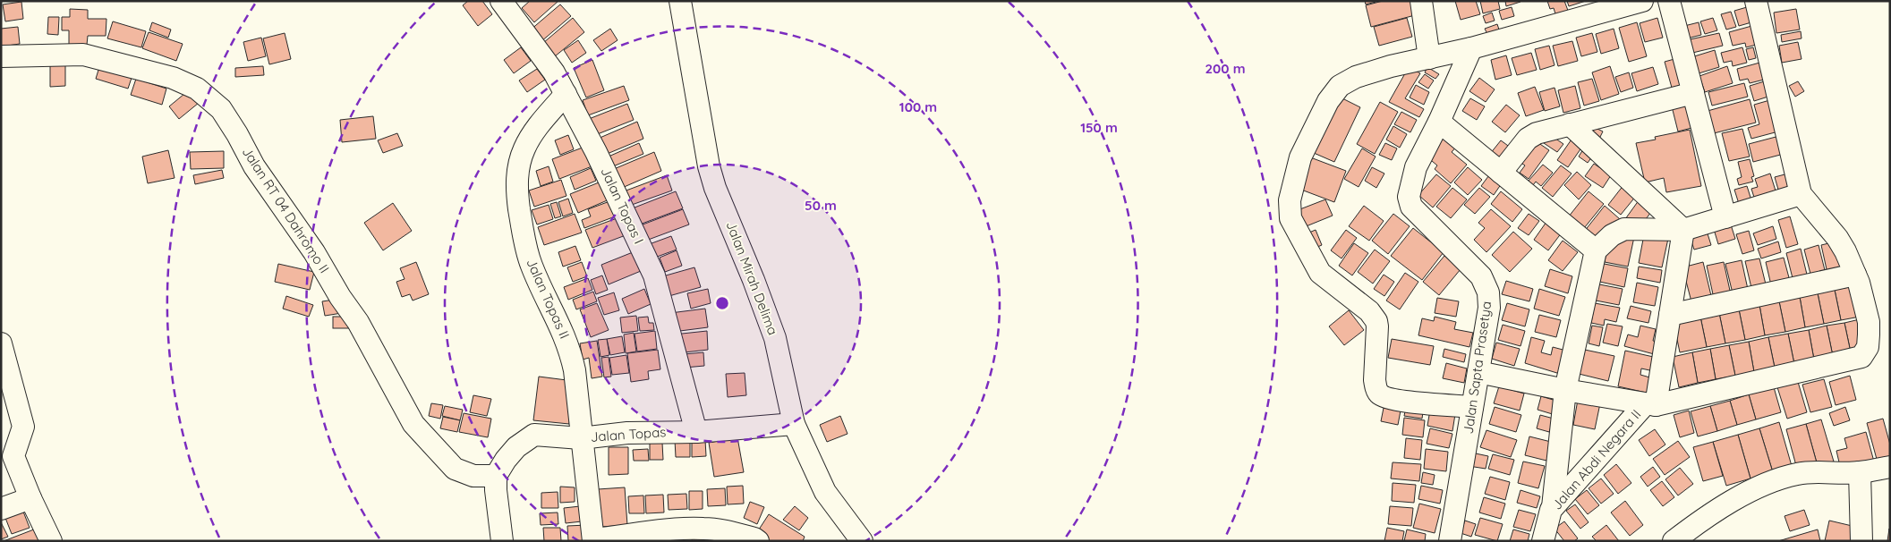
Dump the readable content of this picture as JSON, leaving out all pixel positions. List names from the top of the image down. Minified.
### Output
{"streets":{"street":["Jalan Topas I","Jalan RT 04 Dahromo II","Jalan Mirah Delima","Jalan Topas II","Jalan Sapta Prasetya","Jalan Topas","Jalan Abdi Negara II"]},"crossings":[["Jalan Topas I","Jalan Topas II"],["Jalan Topas I","Jalan Topas"],["Jalan RT 04 Dahromo II","Jalan Topas"],["Jalan Mirah Delima","Jalan Topas"],["Jalan Topas II","Jalan Topas"]],"rings":["200 m","100 m","150 m","50 m"]}
